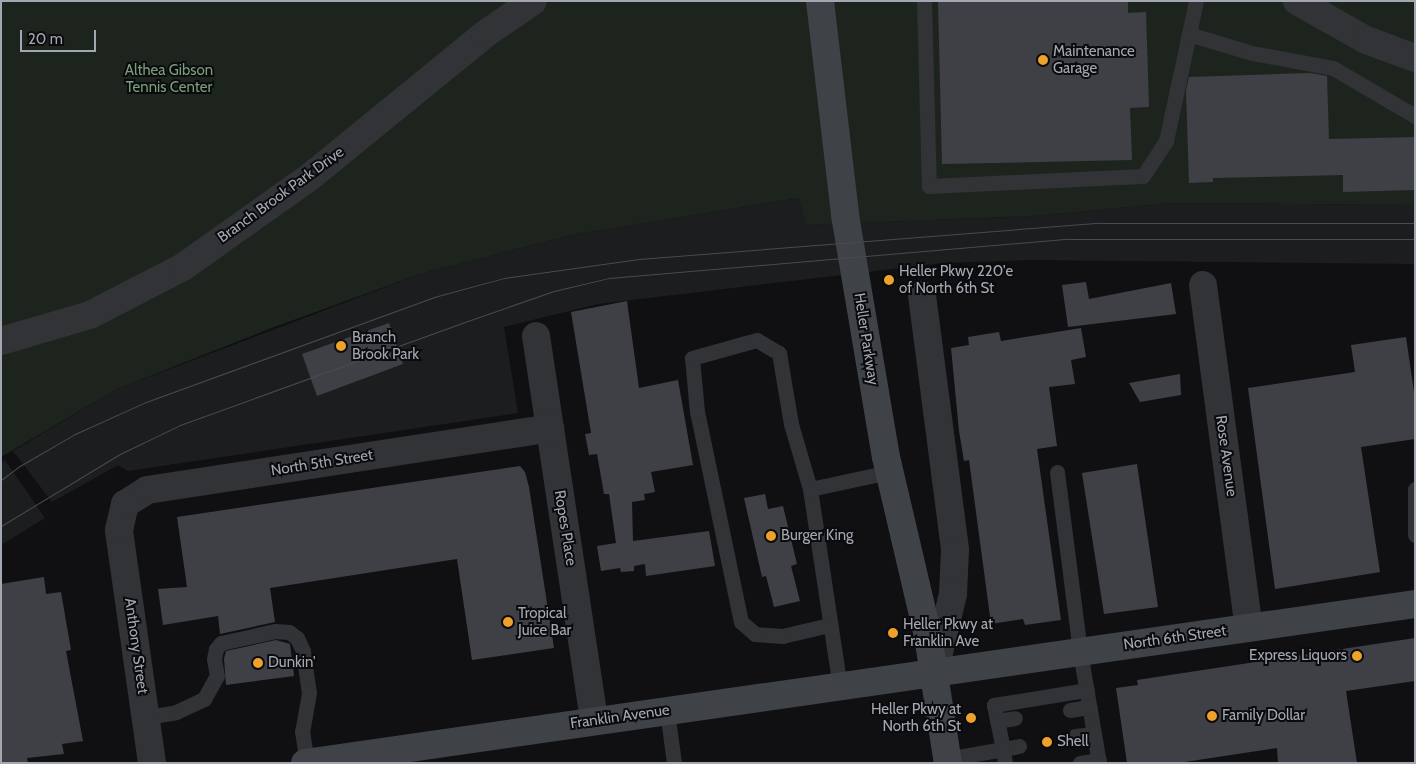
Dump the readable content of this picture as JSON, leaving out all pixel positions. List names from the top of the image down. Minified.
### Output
{"streets":{"main road":["Heller Parkway","North 6th Street","Franklin Avenue"],"street":["Branch Brook Park Drive","Rose Avenue","North 5th Street","Ropes Place","Anthony Street"]},"crossings":[["Heller Parkway","North 6th Street"],["Heller Parkway","Franklin Avenue"],["Rose Avenue","North 6th Street"],["North 5th Street","Ropes Place"],["North 5th Street","Anthony Street"],["Ropes Place","Franklin Avenue"],["North 6th Street","Franklin Avenue"]],"parks":["Althea Gibson Tennis Center"],"places":["Maintenance Garage","Heller Pkwy 220'e of North 6th St","Branch Brook Park","Burger King","Tropical Juice Bar","Heller Pkwy at Franklin Ave","Express Liquors","Dunkin'","Family Dollar","Heller Pkwy at North 6th St","Shell"],"scale_bar":"20 m"}
